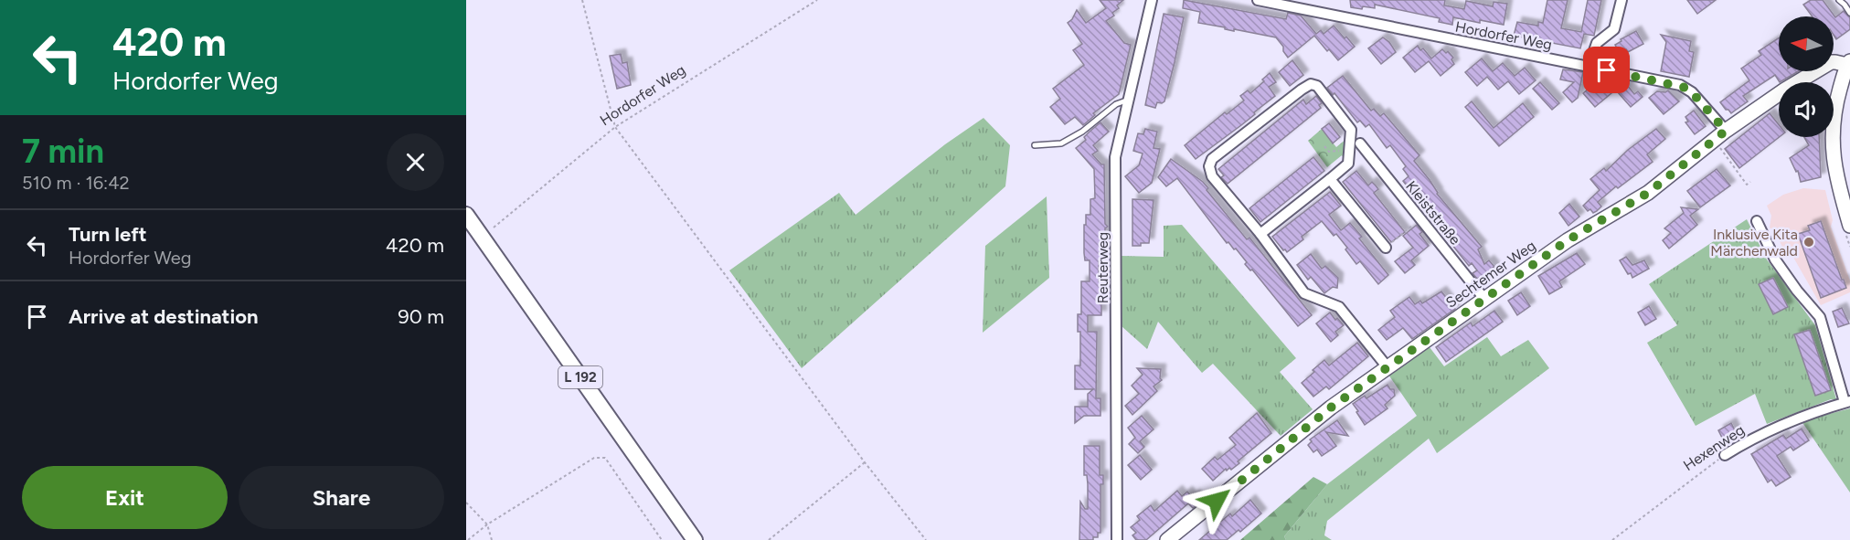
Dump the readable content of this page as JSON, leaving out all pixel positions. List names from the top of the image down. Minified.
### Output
{"streets":{"main road":["L 192"],"street":["Hordorfer Weg","Kleiststraße","Reuterweg","Sechtemer Weg","Hexenweg"]},"crossings":[["Hordorfer Weg","Sechtemer Weg"],["Kleiststraße","Sechtemer Weg"]],"places":["Inklusive Kita Märchenwald"],"north":"left","page":{"turn":["420 m","Hordorfer Weg"],"heading":["7 min","510 m · 16:42"],"list":[{"name":"Turn left","note":"Hordorfer Weg","value":"420 m"},{"name":"Arrive at destination","value":"90 m"}],"buttons":["Exit","Share"]}}
